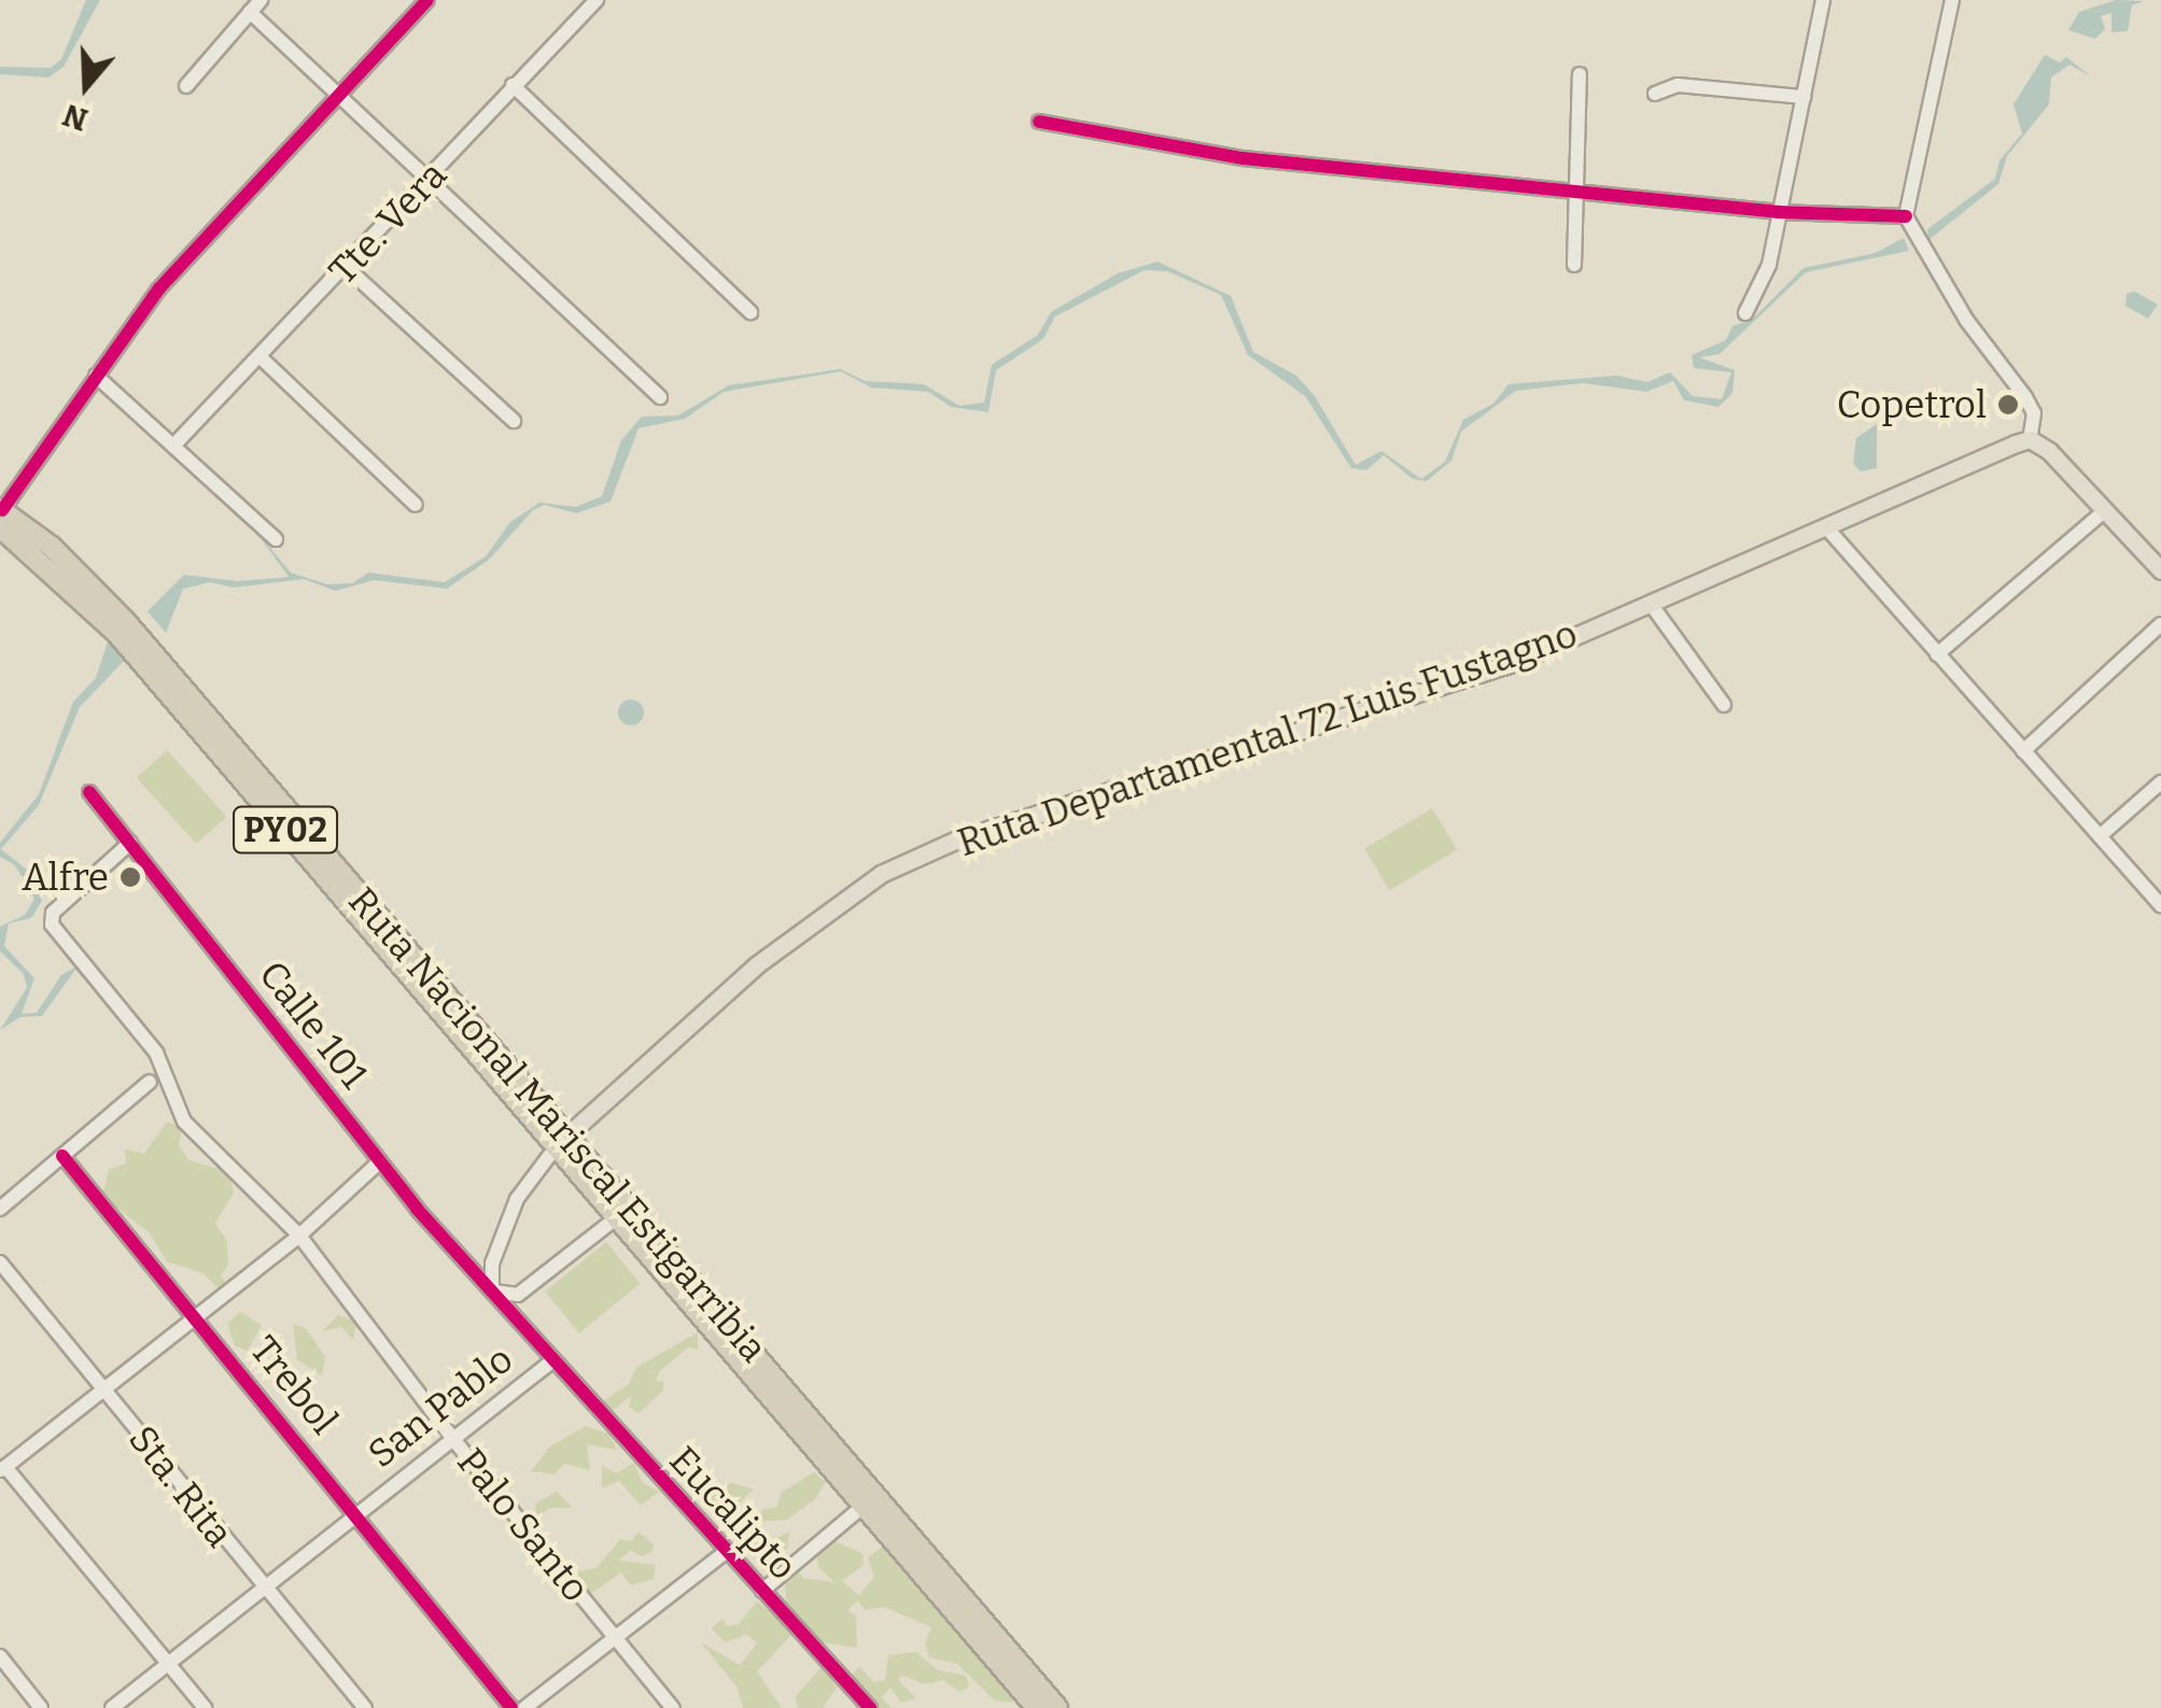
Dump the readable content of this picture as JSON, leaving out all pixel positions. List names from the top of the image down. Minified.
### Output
{"streets":{"highway":["PY02","Ruta Nacional Mariscal Estigarribia"],"main road":["Ruta Departamental 72 Luis Fustagno"],"street":["Tte. Vera","Calle 101","Trebol","San Pablo","Sta. Rita","Eucalipto","Palo Santo"]},"crossings":[["Ruta Departamental 72 Luis Fustagno","Ruta Nacional Mariscal Estigarribia"],["Calle 101","Eucalipto"],["Calle 101","Palo Santo"],["Trebol","San Pablo"],["San Pablo","Sta. Rita"],["San Pablo","Eucalipto"],["San Pablo","Palo Santo"]],"places":["Copetrol","Alfre"],"north":"bottom"}
